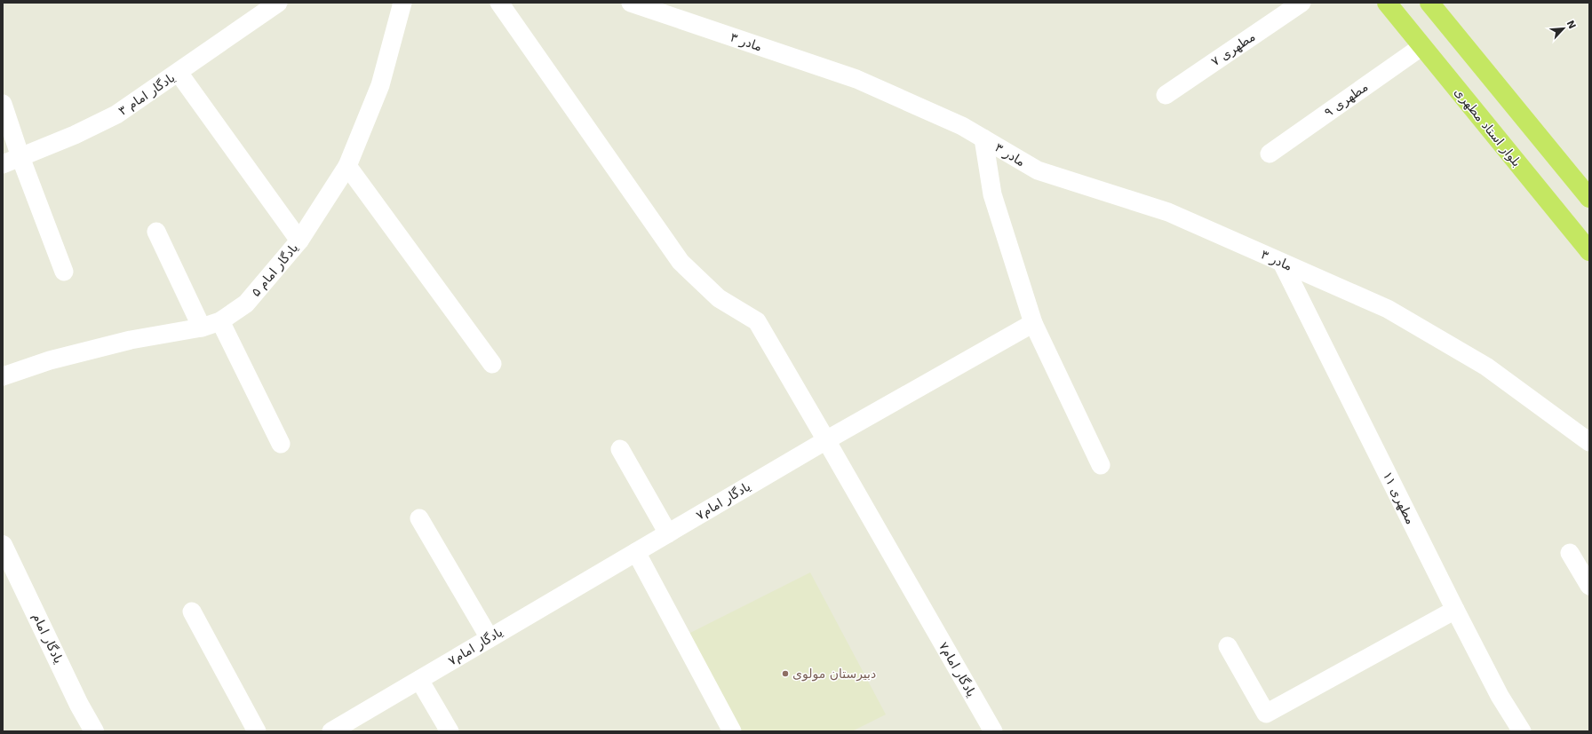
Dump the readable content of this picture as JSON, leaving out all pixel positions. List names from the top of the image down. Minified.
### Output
{"streets":{"main road":["بلوار استاد مطهری","یادگار امام"],"street":["مادر ۳","مطهری ۷","یادگار امام ۳","مطهری ۹","یادگار امام ۵","مطهری ۱۱","یادگار امام۷"]},"crossings":[["مادر ۳","مطهری ۱۱"],["مطهری ۹","بلوار استاد مطهری"]],"places":["دبیرستان مولوی"],"north":"top right"}
